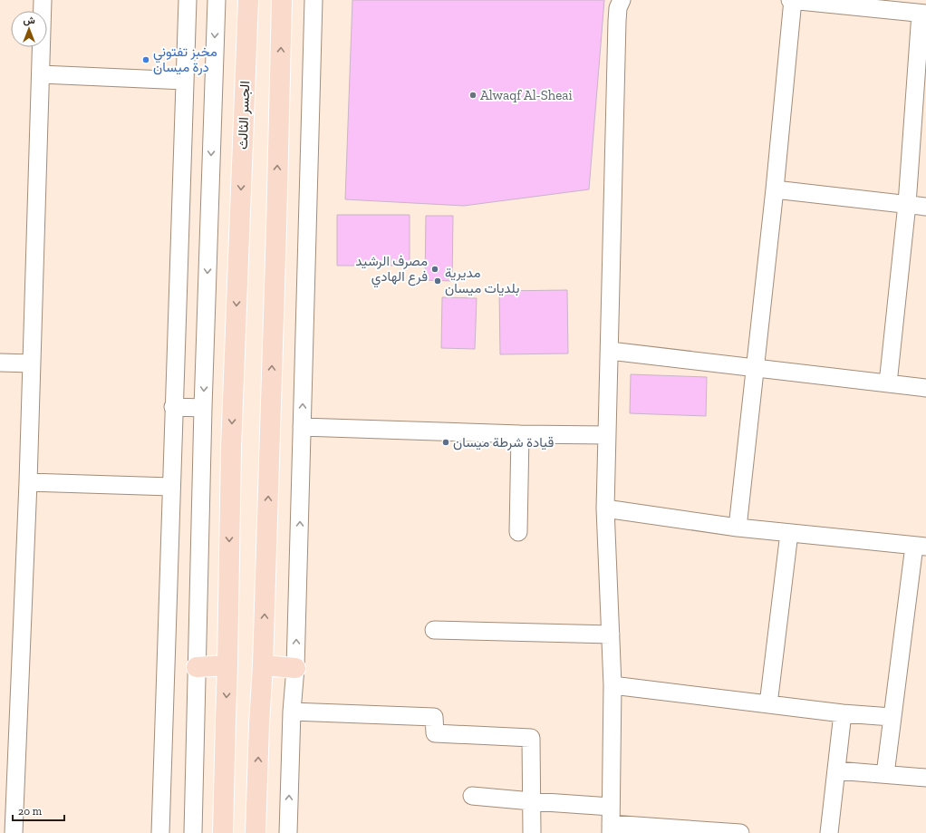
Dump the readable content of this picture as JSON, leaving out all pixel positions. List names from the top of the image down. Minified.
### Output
{"streets":{"main road":["الجسر الثالث"]},"places":["مخبز تفتوني درة ميسان","Alwaqf Al-Sheai","مصرف الرشيد فرع الهادي","مديرية بلديات ميسان","قيادة شرطة ميسان"],"scale_bar":"20 m","north":"top"}
